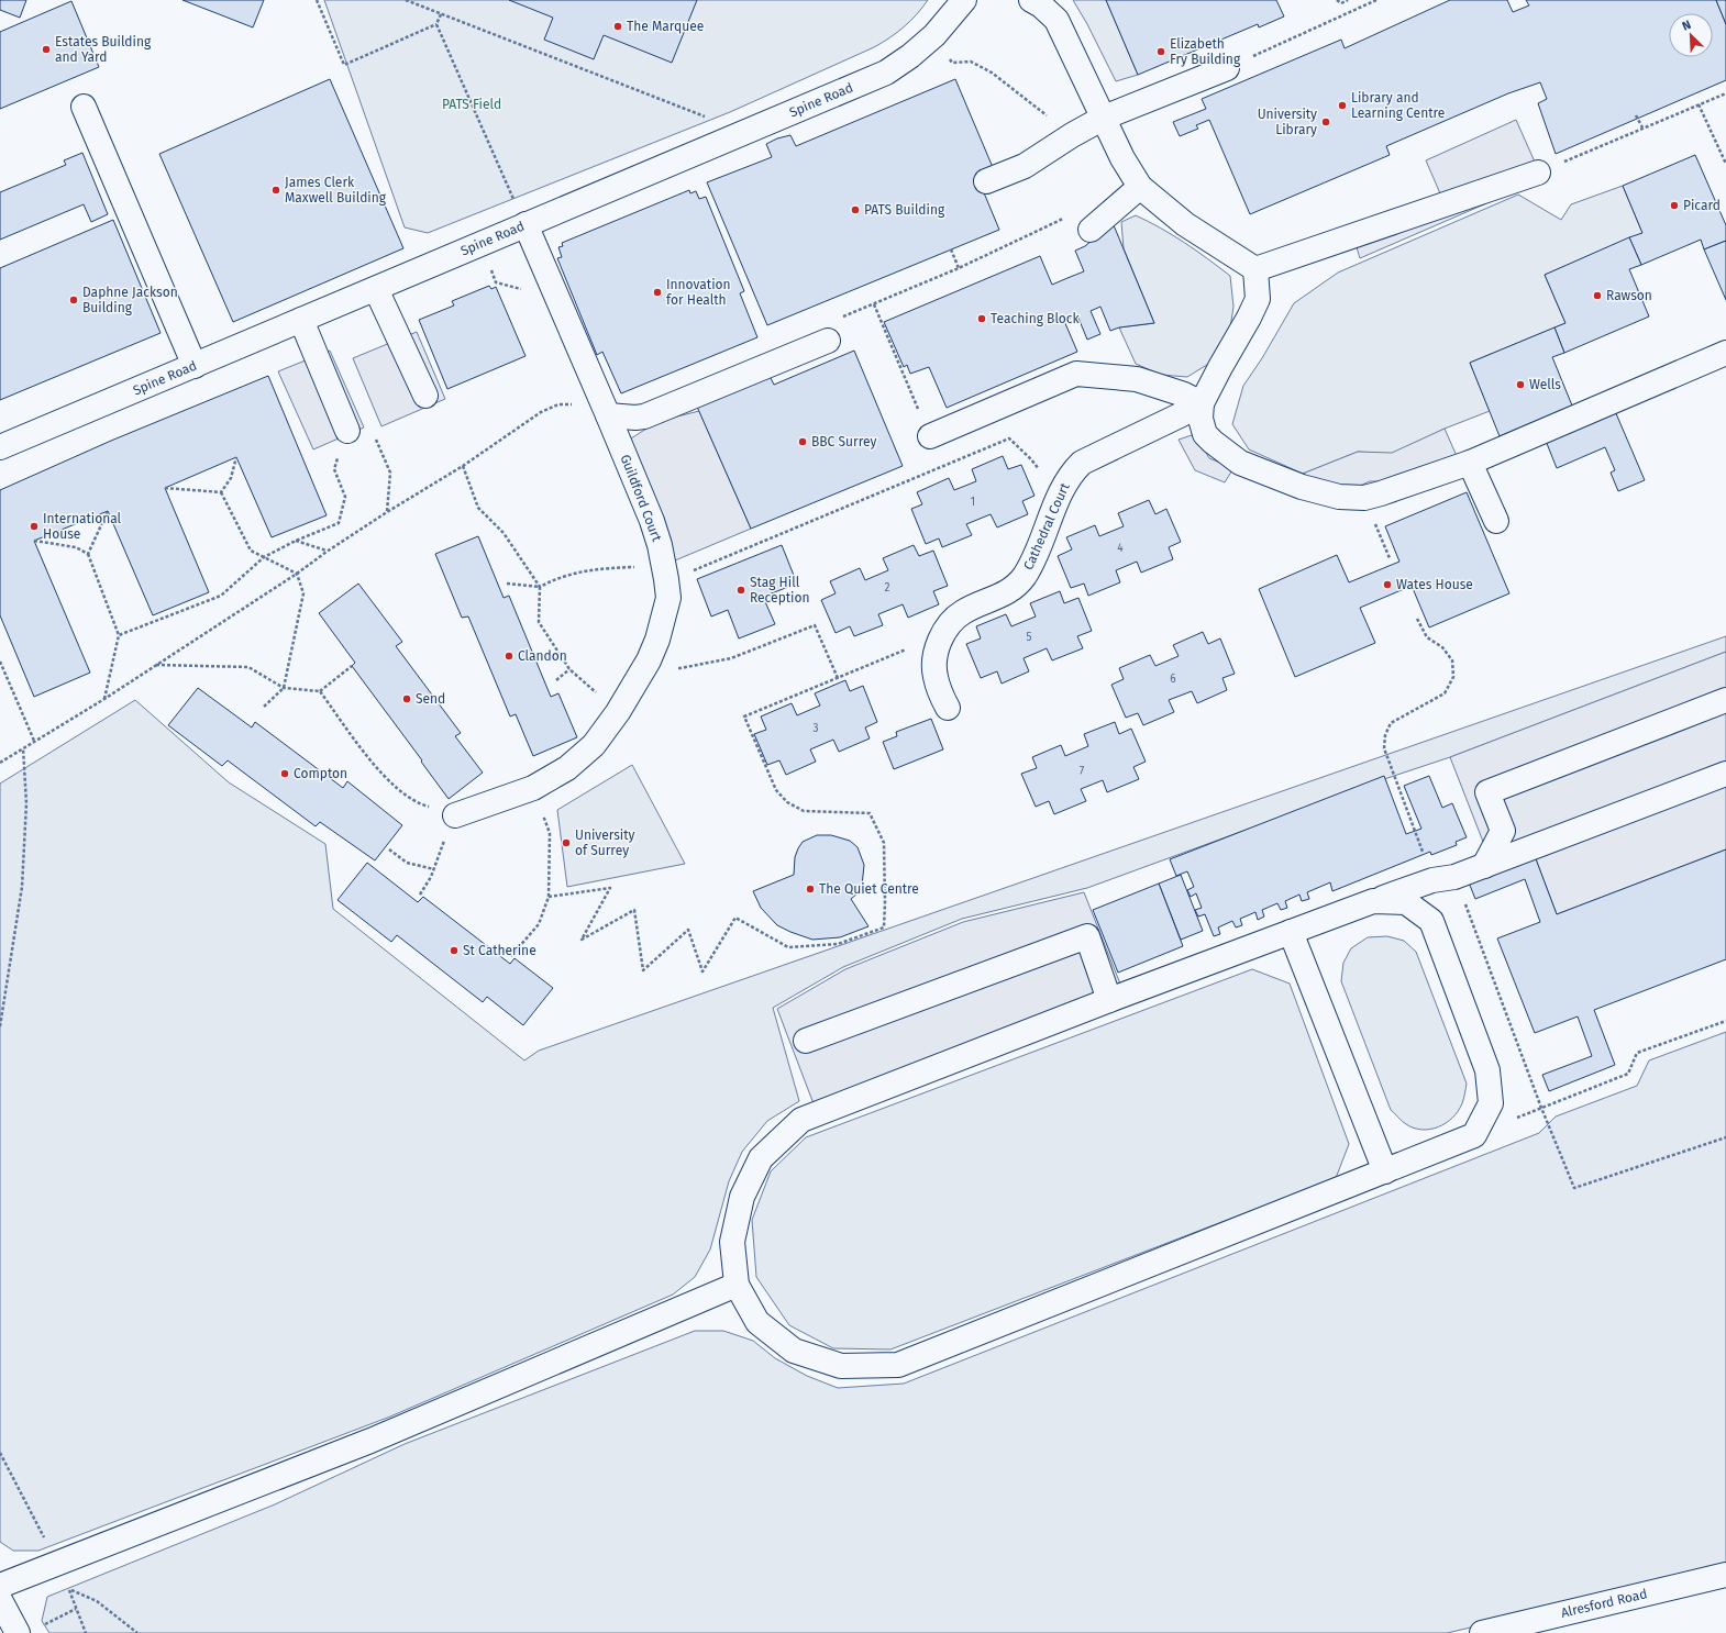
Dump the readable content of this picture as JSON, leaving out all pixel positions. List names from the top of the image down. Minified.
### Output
{"streets":{"street":["Spine Road","Guildford Court","Cathedral Court","Alresford Road"]},"crossings":[["Spine Road","Guildford Court"]],"parks":["PATS Field"],"places":["The Marquee","Estates Building and Yard","Elizabeth Fry Building","Library and Learning Centre","University Library","James Clerk Maxwell Building","Picard","PATS Building","Innovation for Health","Rawson","Daphne Jackson Building","Teaching Block","Wells","BBC Surrey","International House","Wates House","Stag Hill Reception","Clandon","Send","Compton","University of Surrey","The Quiet Centre","St Catherine"],"house_numbers":["1","4","2","5","6","3","7"],"north":"top left"}
